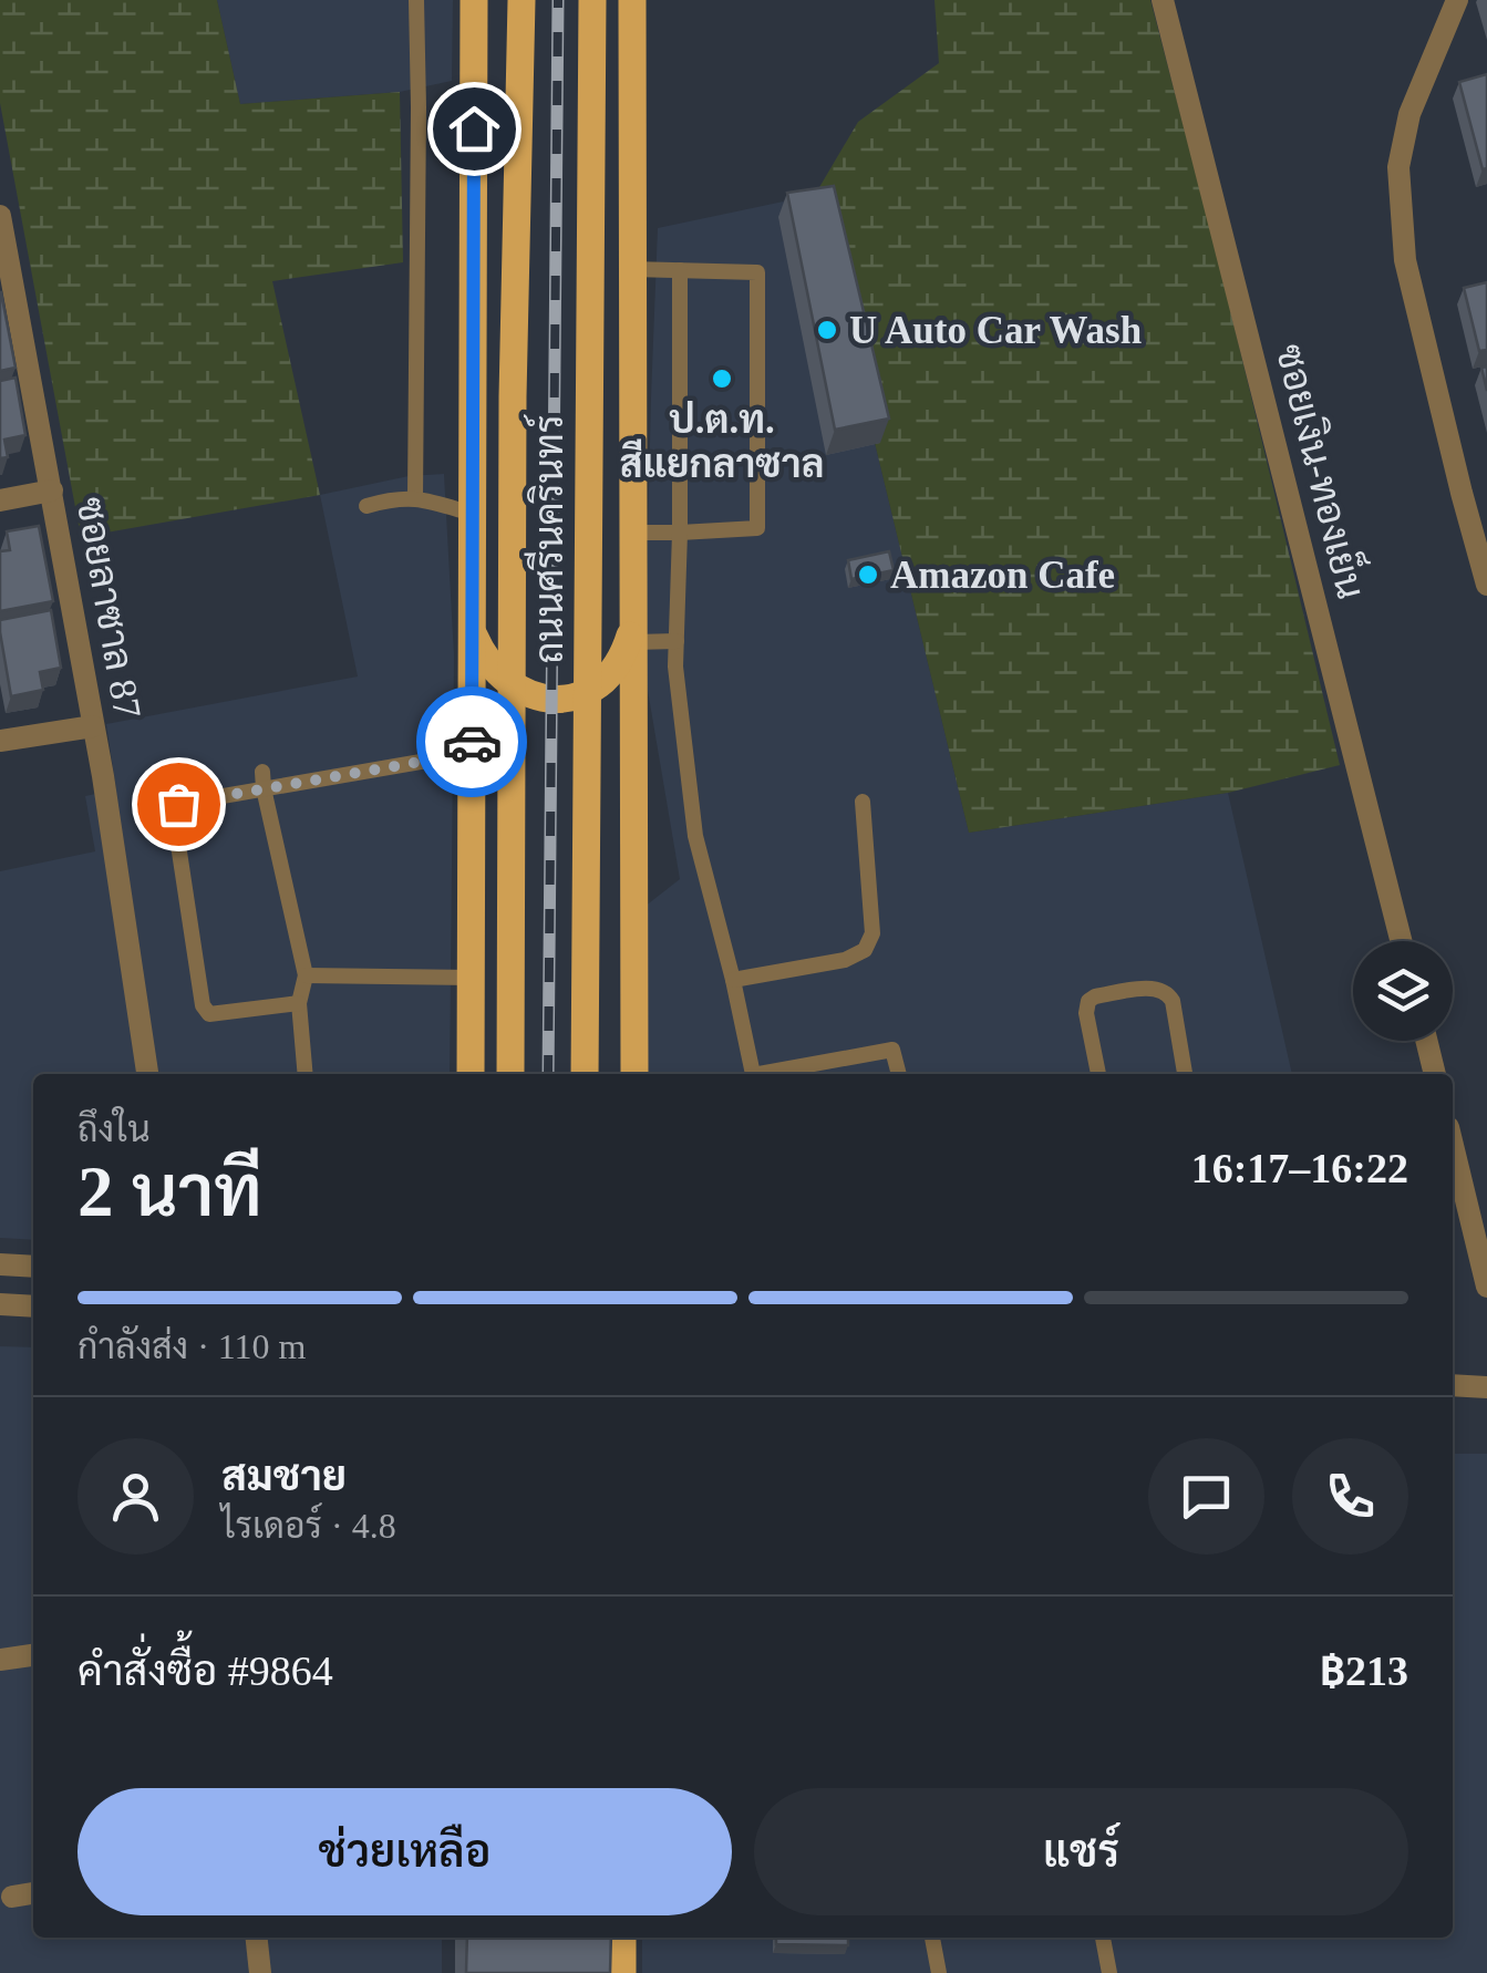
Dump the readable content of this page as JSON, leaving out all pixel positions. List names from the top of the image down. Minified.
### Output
{"streets":{"main road":["ถนนศรีนครินทร์"],"street":["ซอยเงิน-ทองเย็น","ซอยลาซาล 87"]},"places":["U Auto Car Wash","ป.ต.ท. สีแยกลาซาล","Amazon Cafe"],"page":{"heading":["2 นาที","ถึงใน","16:17–16:22"],"panel":["สมชาย","ไรเดอร์ · 4.8","คำสั่งซื้อ #9864","฿213"],"bar":"กำลังส่ง · 110 m","buttons":["ช่วยเหลือ","แชร์"]}}
